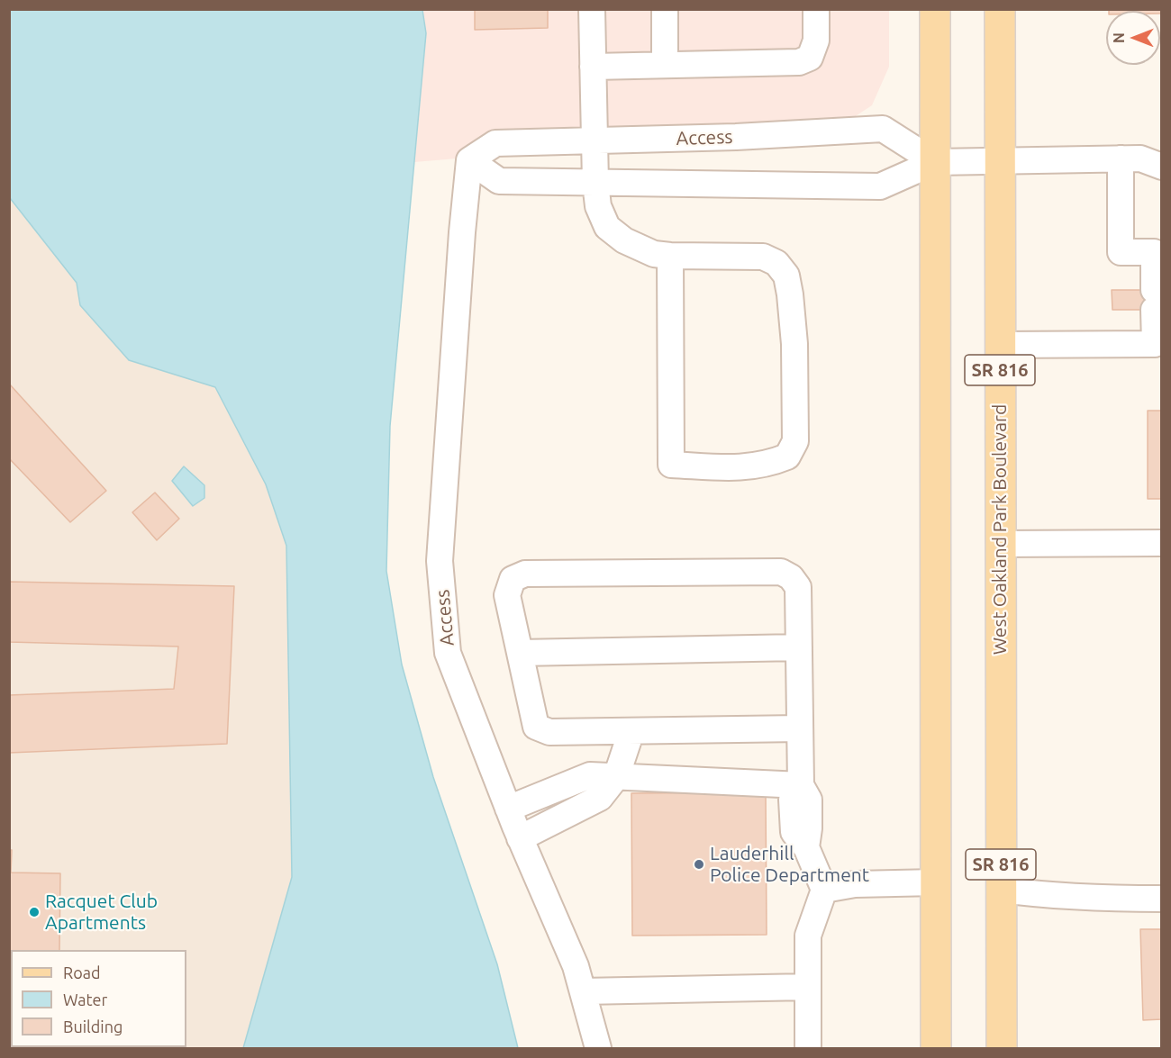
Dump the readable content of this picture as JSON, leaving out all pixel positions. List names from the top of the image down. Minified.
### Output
{"streets":{"main road":["SR 816","West Oakland Park Boulevard"],"street":["Access"]},"places":["Lauderhill Police Department","Racquet Club Apartments"],"legend":["Road","Water","Building"],"north":"left"}
